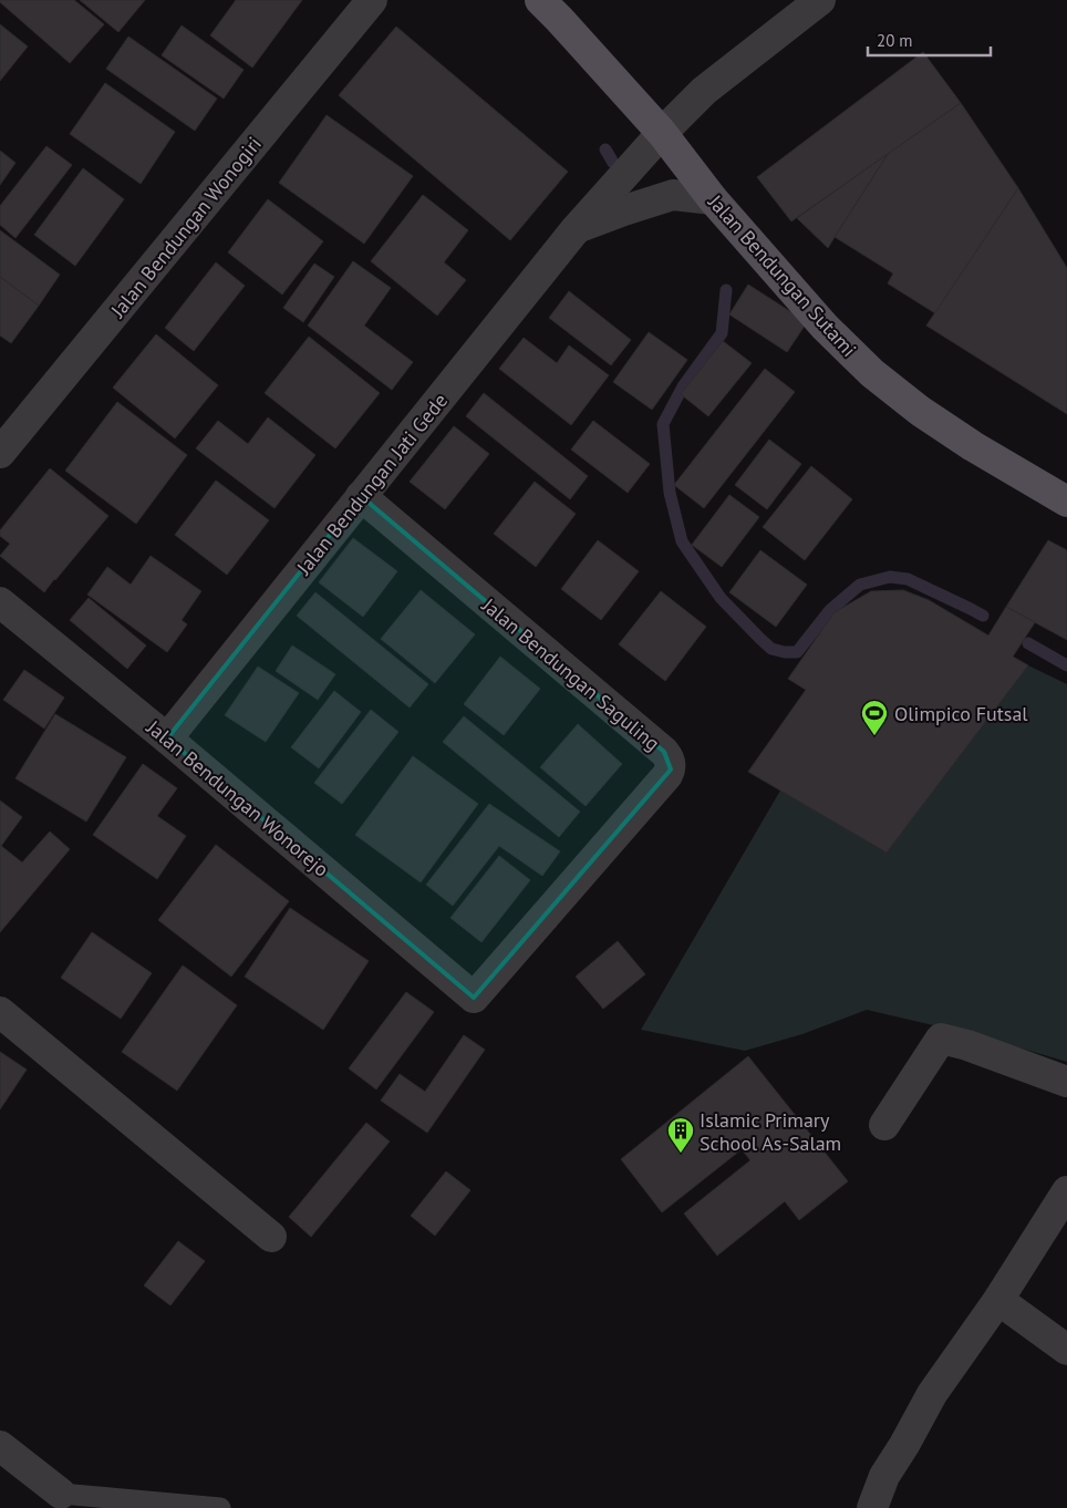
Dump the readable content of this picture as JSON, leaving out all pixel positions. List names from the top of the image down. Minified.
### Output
{"streets":{"main road":["Jalan Bendungan Sutami"],"street":["Jalan Bendungan Wonogiri","Jalan Bendungan Jati Gede","Jalan Bendungan Saguling","Jalan Bendungan Wonorejo"]},"crossings":[["Jalan Bendungan Sutami","Jalan Bendungan Jati Gede"],["Jalan Bendungan Jati Gede","Jalan Bendungan Saguling"],["Jalan Bendungan Jati Gede","Jalan Bendungan Wonorejo"],["Jalan Bendungan Saguling","Jalan Bendungan Wonorejo"]],"places":{"sports":["Olimpico Futsal"],"building":["Islamic Primary School As-Salam"]},"scale_bar":"20 m"}
